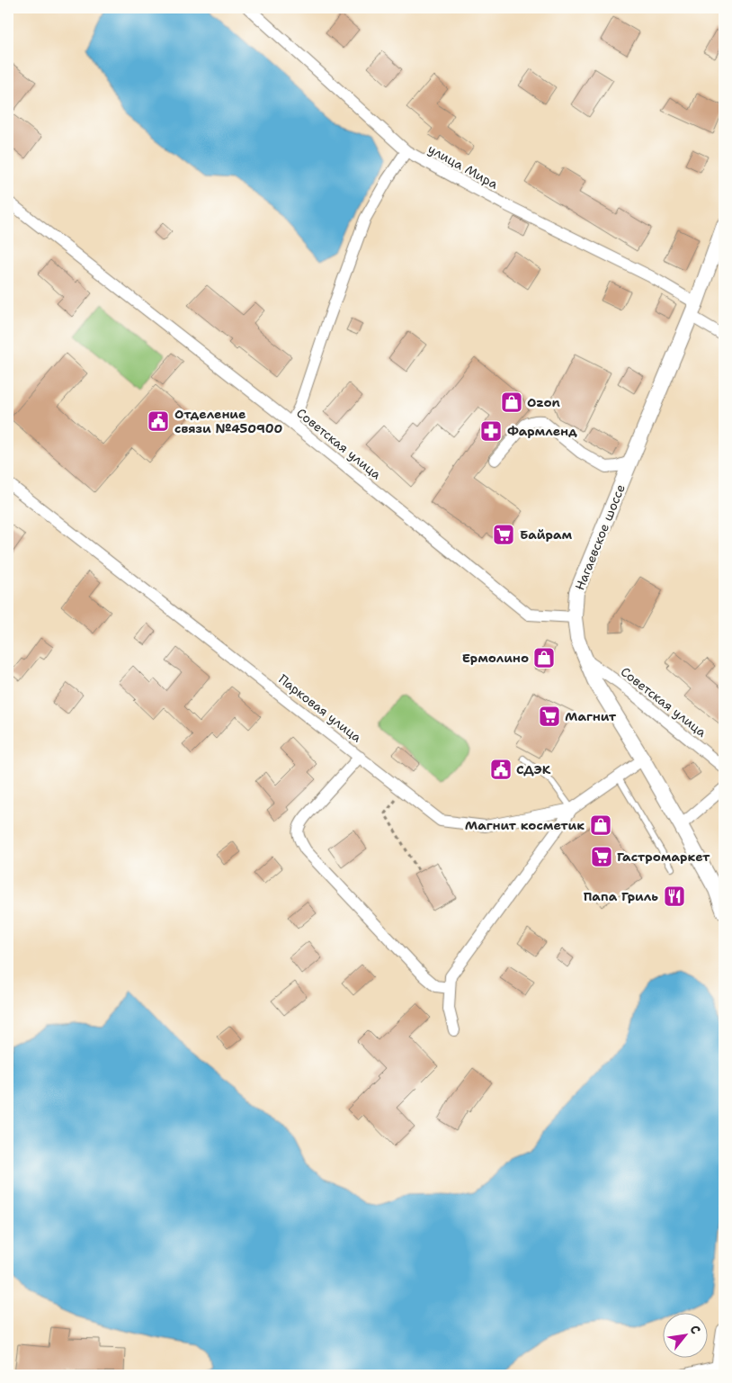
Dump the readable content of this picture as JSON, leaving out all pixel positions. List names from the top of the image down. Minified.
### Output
{"streets":{"street":["улица Мира","Советская улица","Нагаевское шоссе","Парковая улица"]},"crossings":[["улица Мира","Нагаевское шоссе"],["Советская улица","Нагаевское шоссе"],["Нагаевское шоссе","Парковая улица"]],"places":{"shop":["Ozon","Ермолино","Магнит косметик"],"public building":["Отделение связи №450900","СДЭК"],"pharmacy":["Фармленд"],"supermarket":["Байрам","Магнит","Гастромаркет"],"restaurant":["Папа Гриль"]},"north":"top right"}
